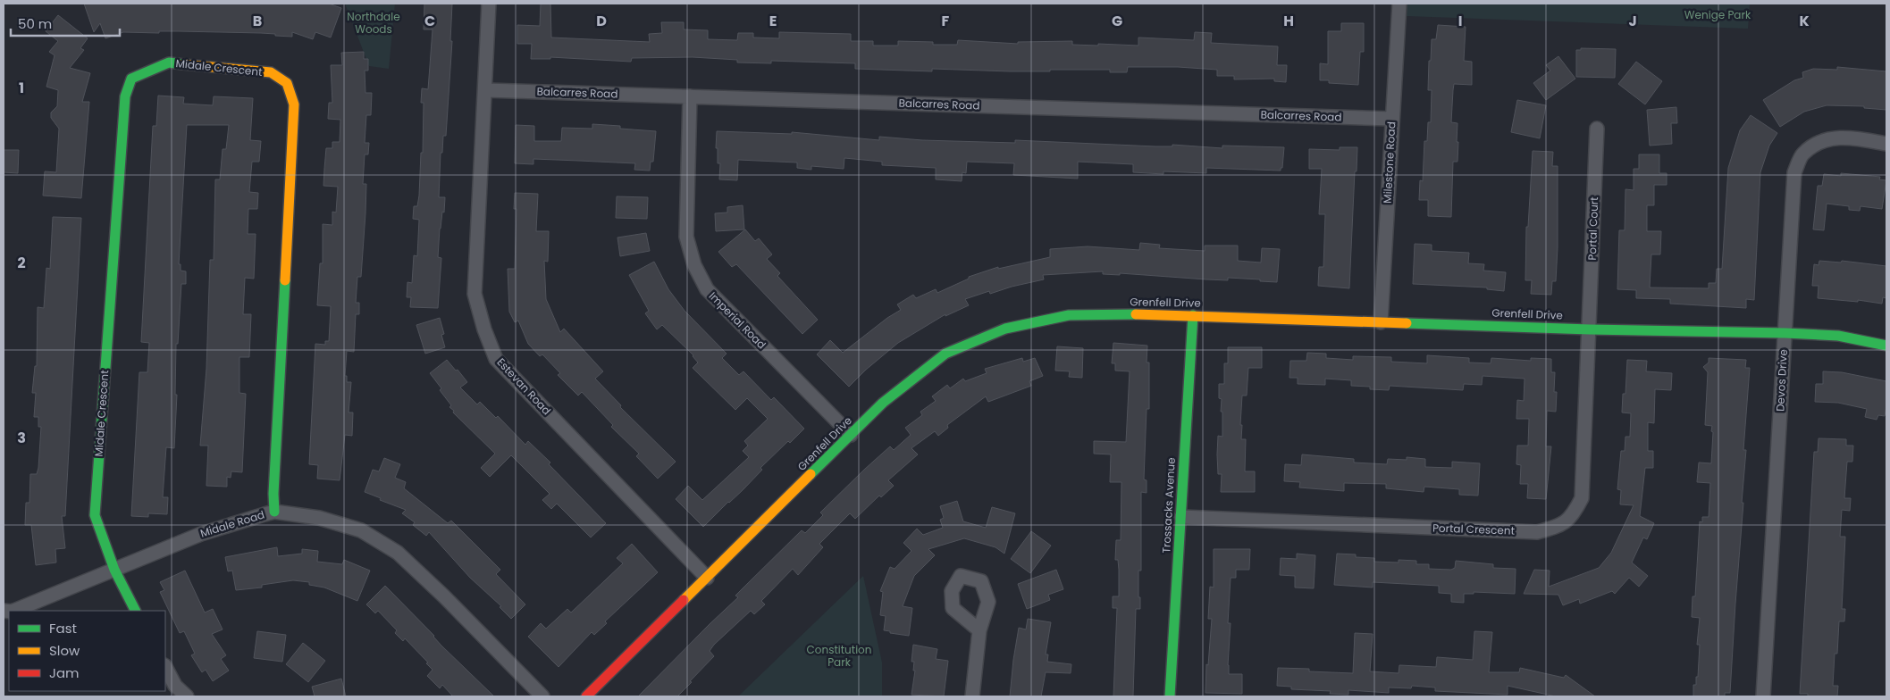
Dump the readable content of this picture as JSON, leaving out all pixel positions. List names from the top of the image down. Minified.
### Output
{"streets":{"street":["Midale Crescent","Balcarres Road","Milestone Road","Portal Court","Grenfell Drive","Imperial Road","Devos Drive","Estevan Road","Trossacks Avenue","Midale Road","Portal Crescent"]},"crossings":[["Midale Crescent","Midale Road"],["Balcarres Road","Milestone Road"],["Balcarres Road","Imperial Road"],["Balcarres Road","Estevan Road"],["Milestone Road","Grenfell Drive"],["Portal Court","Grenfell Drive"],["Portal Court","Portal Crescent"],["Grenfell Drive","Imperial Road"],["Grenfell Drive","Devos Drive"],["Grenfell Drive","Estevan Road"],["Grenfell Drive","Trossacks Avenue"],["Grenfell Drive","Portal Crescent"],["Trossacks Avenue","Portal Crescent"]],"parks":["Wenige Park","Northdale Woods","Constitution Park"],"legend":["Fast","Slow","Jam"],"scale_bar":"50 m","grid":{"columns":["B","C","D","E","F","G","H","I","J","K"],"rows":["1","2","3"]}}
